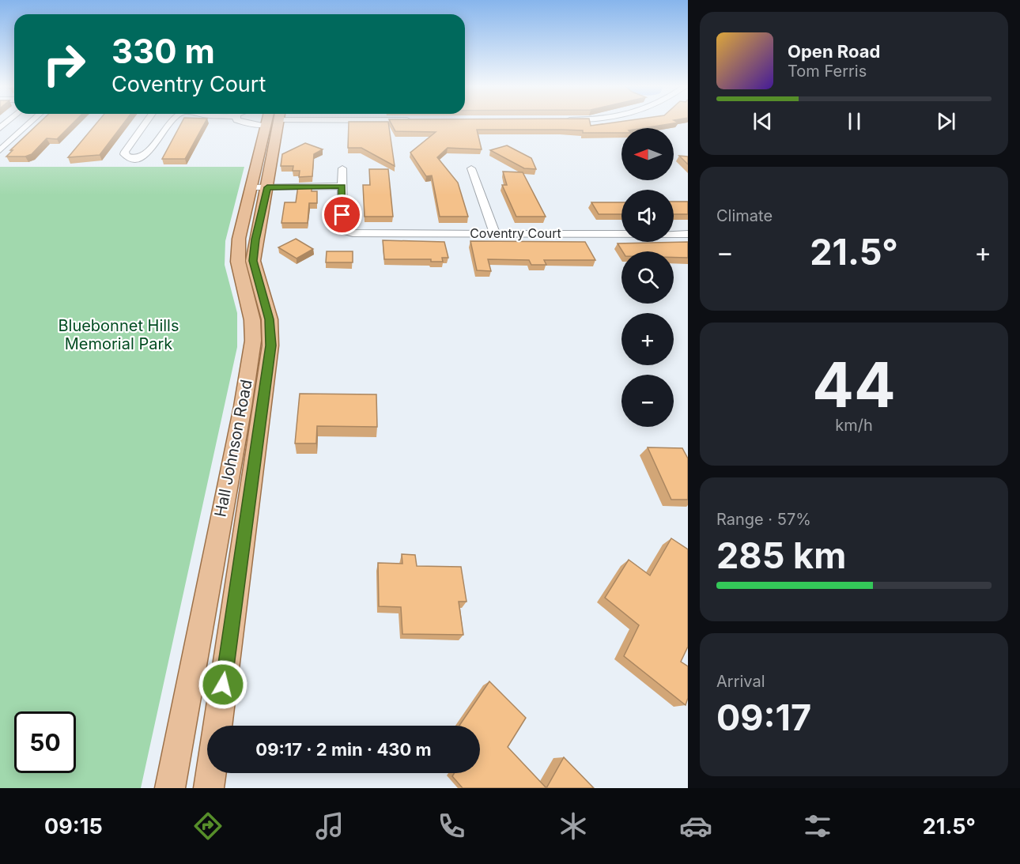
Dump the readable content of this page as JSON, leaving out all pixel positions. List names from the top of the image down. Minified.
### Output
{"streets":{"main road":["Hall Johnson Road"],"street":["Coventry Court"]},"parks":["Bluebonnet Hills Memorial Park"],"north":"left","page":{"turn":["330 m","Coventry Court"],"song":["Open Road","Tom Ferris"],"map_buttons":["+","−"],"tile":["Climate",["44","km/h"],["Range · 57%","285 km"],["Arrival","09:17"]],"heat":["−","21.5°","+"],"limit":"50","trip":"09:17 · 2 min · 430 m","tabs":["09:15","21.5°"]}}
